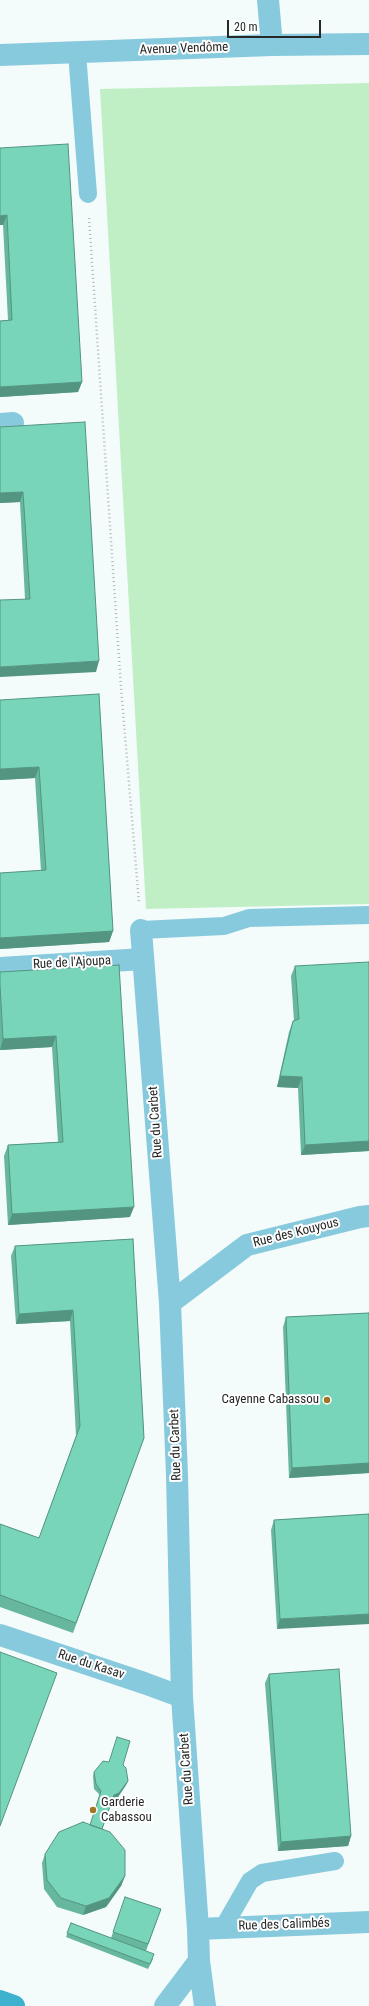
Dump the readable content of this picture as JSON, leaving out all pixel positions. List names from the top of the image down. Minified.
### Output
{"streets":{"street":["Avenue Vendôme","Rue de l'Ajoupa","Rue du Carbet","Rue des Kouyous","Rue du Kasav","Rue des Calimbés"]},"crossings":[["Rue de l'Ajoupa","Rue du Carbet"],["Rue du Carbet","Rue des Kouyous"],["Rue du Carbet","Rue du Kasav"],["Rue du Carbet","Rue des Calimbés"]],"places":["Cayenne Cabassou","Garderie Cabassou"],"scale_bar":"20 m"}
